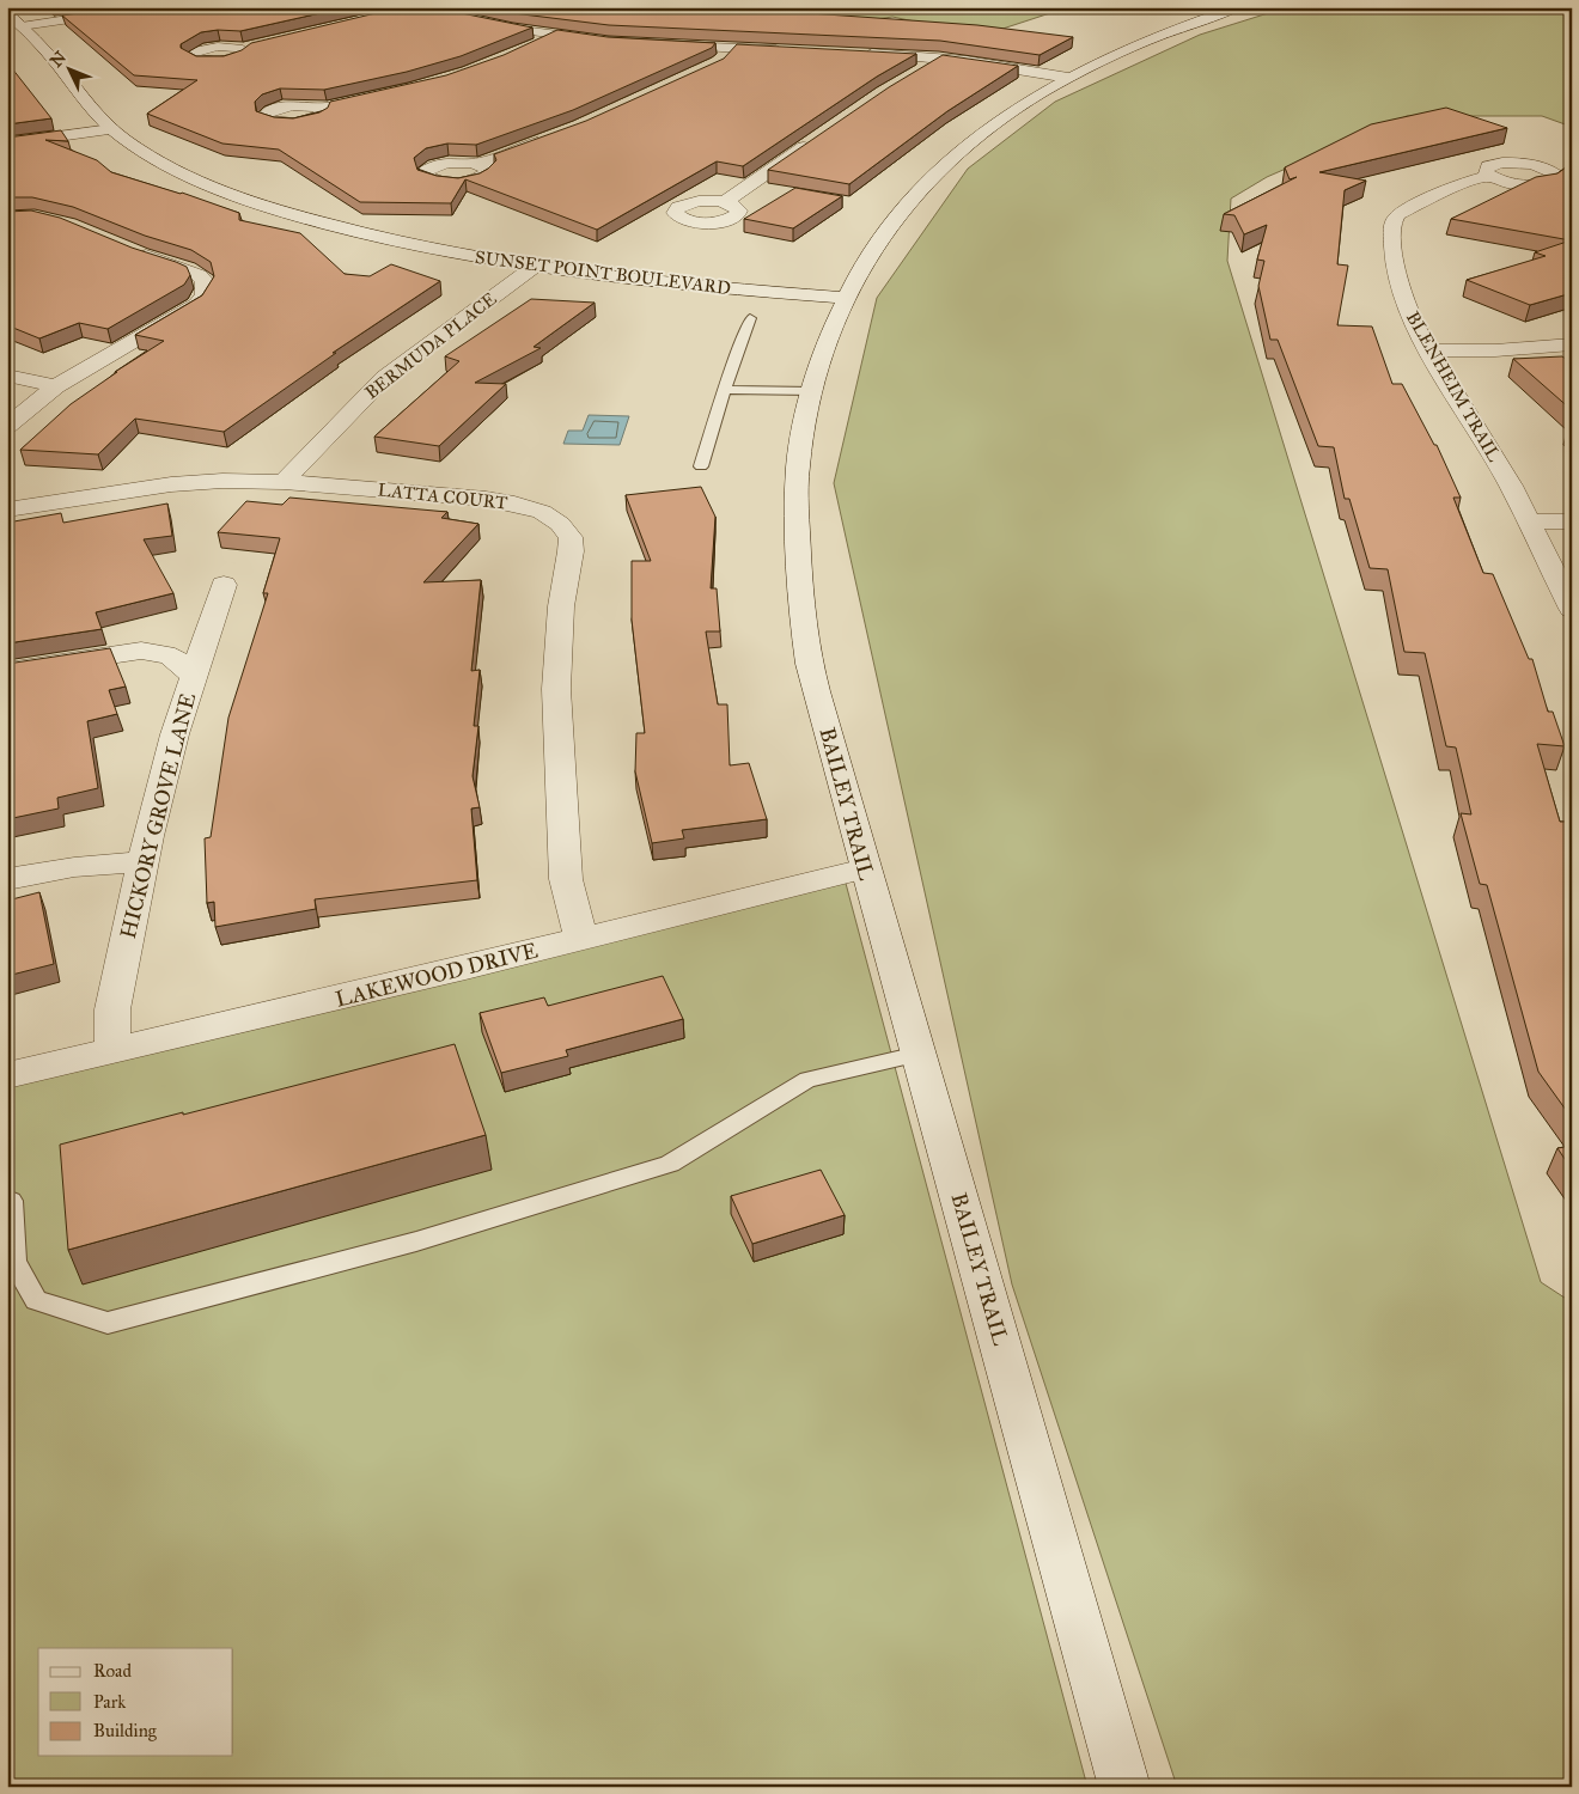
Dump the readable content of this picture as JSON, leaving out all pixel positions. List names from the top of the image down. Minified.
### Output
{"streets":{"street":["SUNSET POINT BOULEVARD","BERMUDA PLACE","BLENHEIM TRAIL","LATTA COURT","BAILEY TRAIL","HICKORY GROVE LANE","LAKEWOOD DRIVE"]},"crossings":[["SUNSET POINT BOULEVARD","BERMUDA PLACE"],["SUNSET POINT BOULEVARD","BAILEY TRAIL"],["BERMUDA PLACE","LATTA COURT"],["LATTA COURT","LAKEWOOD DRIVE"],["BAILEY TRAIL","LAKEWOOD DRIVE"],["HICKORY GROVE LANE","LAKEWOOD DRIVE"]],"legend":["Road","Park","Building"],"north":"top left"}
